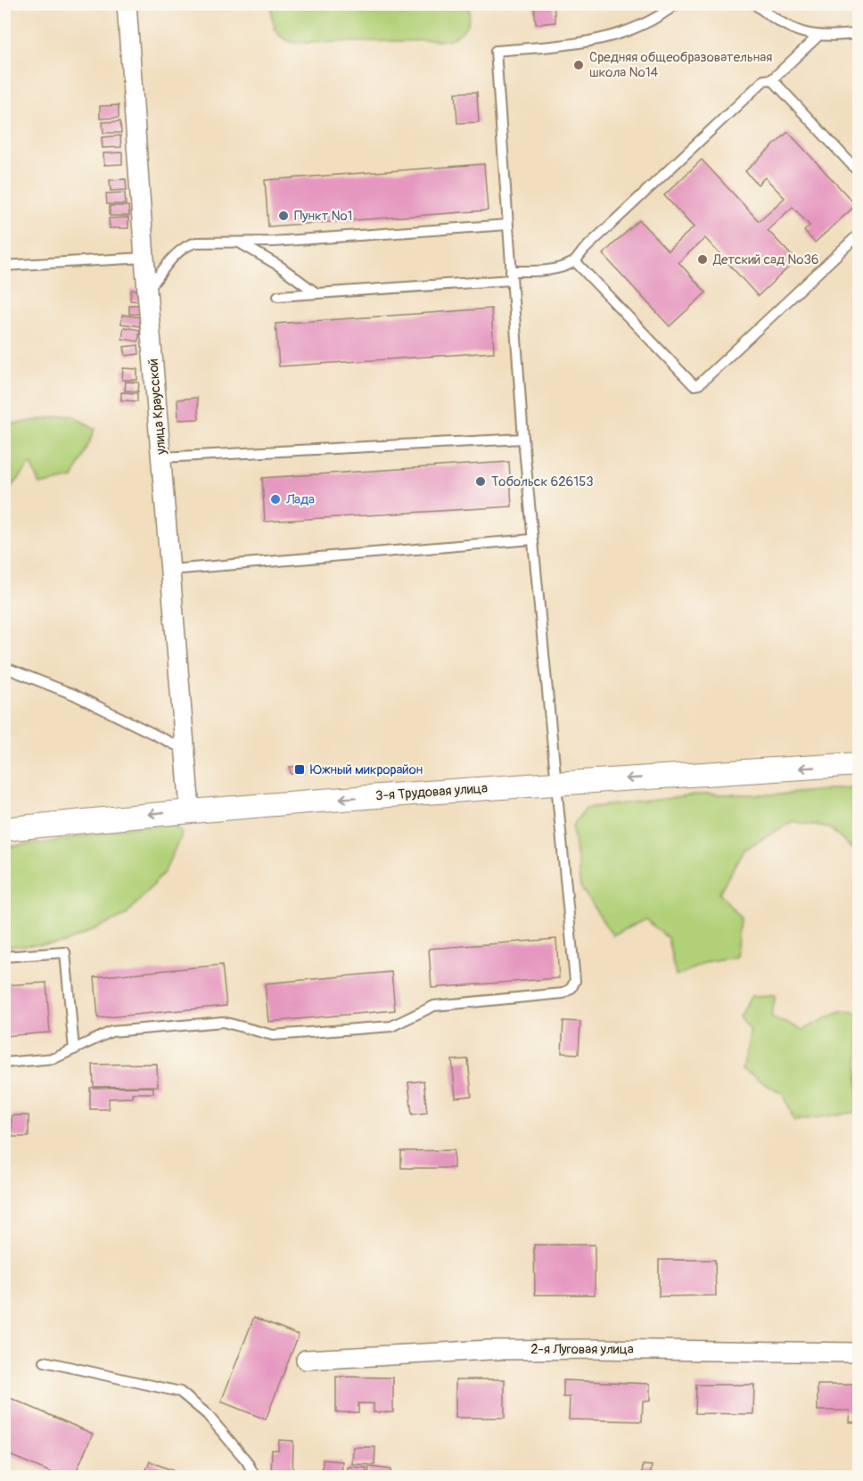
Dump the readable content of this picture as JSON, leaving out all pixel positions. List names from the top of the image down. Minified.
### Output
{"streets":{"street":["улица Краусской","3-я Трудовая улица","2-я Луговая улица"]},"crossings":[["улица Краусской","3-я Трудовая улица"]],"one_way":["3-я Трудовая улица"],"places":{"other":["Средняя общеобразовательная школа №14","Пункт №1","Детский сад №36","Тобольск 626153","Лада"],"transit":["Южный микрорайон"]}}
